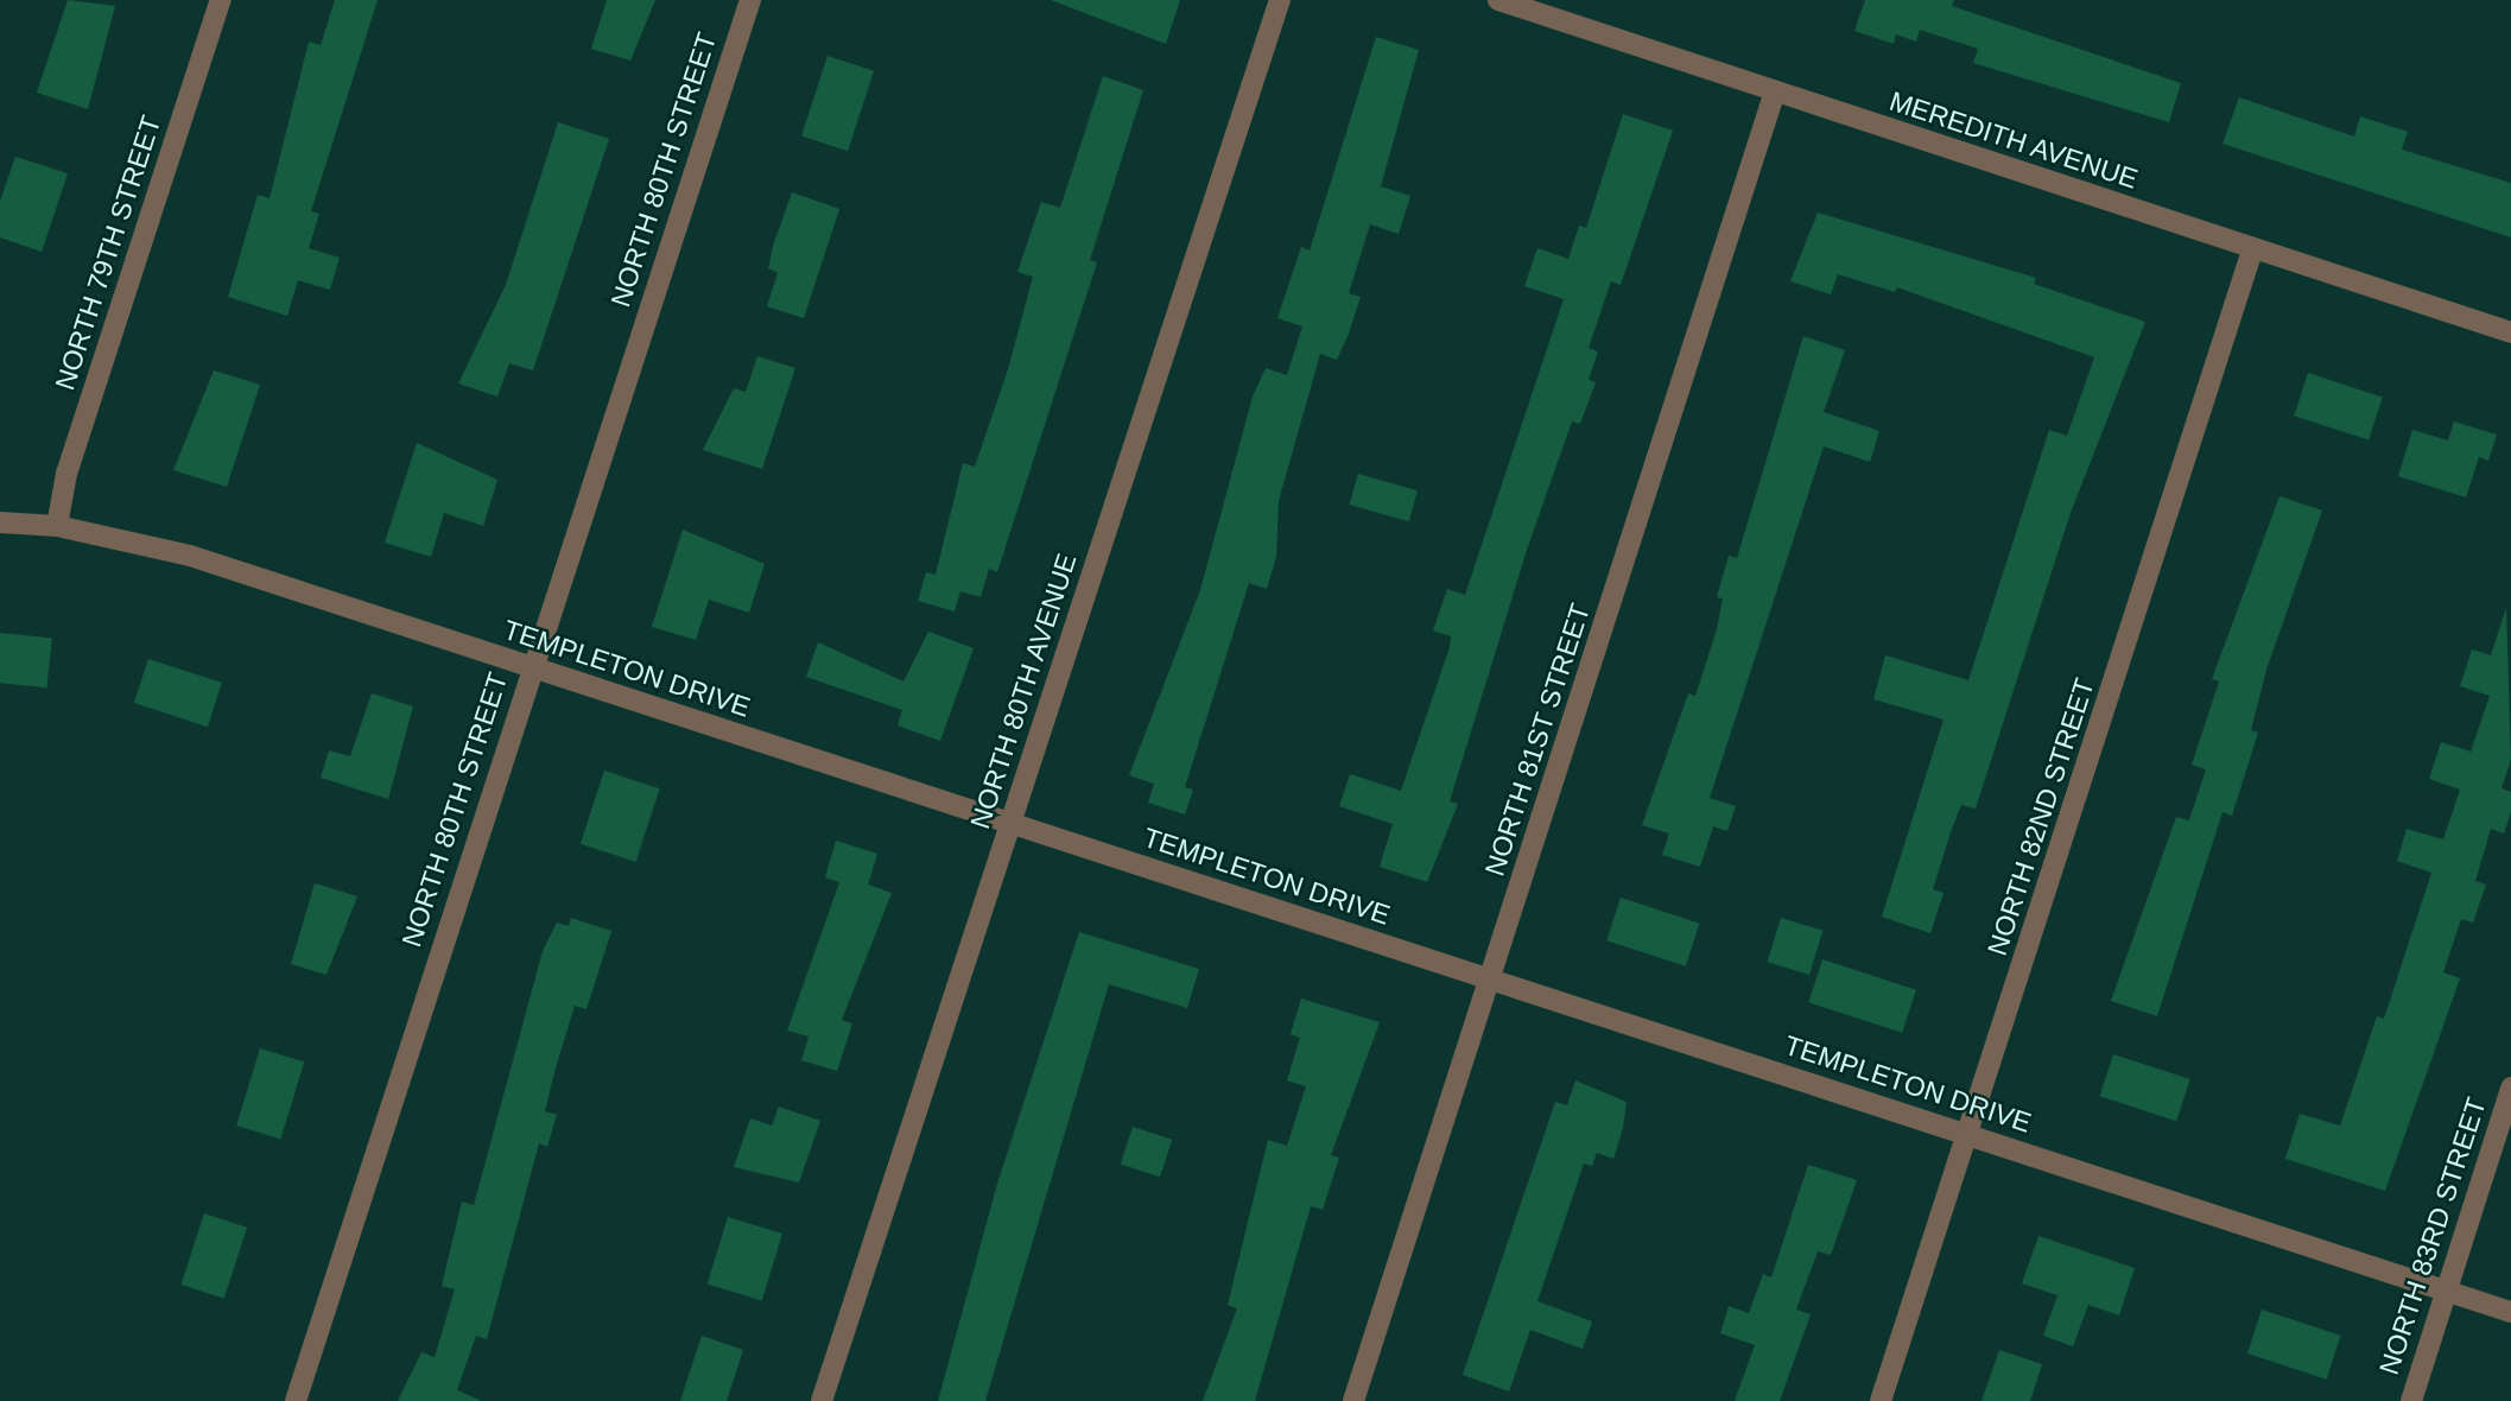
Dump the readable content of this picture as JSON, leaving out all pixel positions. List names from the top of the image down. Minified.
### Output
{"streets":{"street":["MEREDITH AVENUE","NORTH 80TH STREET","NORTH 79TH STREET","TEMPLETON DRIVE","NORTH 80TH AVENUE","NORTH 81ST STREET","NORTH 82ND STREET","NORTH 83RD STREET"]},"crossings":[["MEREDITH AVENUE","NORTH 81ST STREET"],["MEREDITH AVENUE","NORTH 82ND STREET"],["NORTH 80TH STREET","TEMPLETON DRIVE"],["NORTH 79TH STREET","TEMPLETON DRIVE"],["TEMPLETON DRIVE","NORTH 80TH AVENUE"],["TEMPLETON DRIVE","NORTH 81ST STREET"],["TEMPLETON DRIVE","NORTH 82ND STREET"],["TEMPLETON DRIVE","NORTH 83RD STREET"]]}
